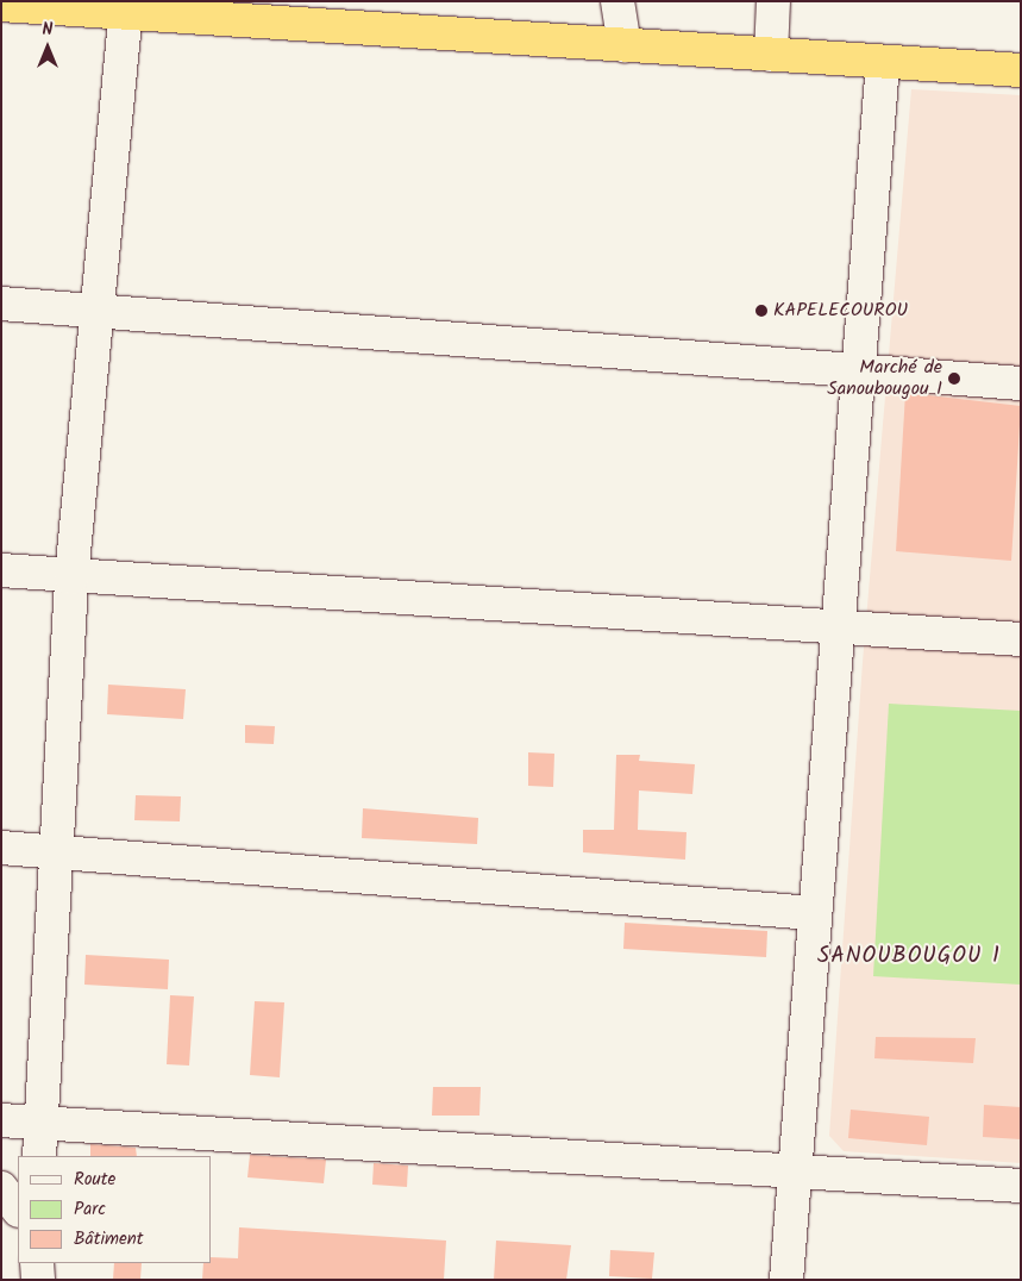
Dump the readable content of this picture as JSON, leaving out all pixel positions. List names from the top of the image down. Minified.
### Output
{"districts":["SANOUBOUGOU 1"],"places":["KAPELECOUROU","Marché de Sanoubougou I"],"legend":["Route","Parc","Bâtiment"],"north":"top"}
